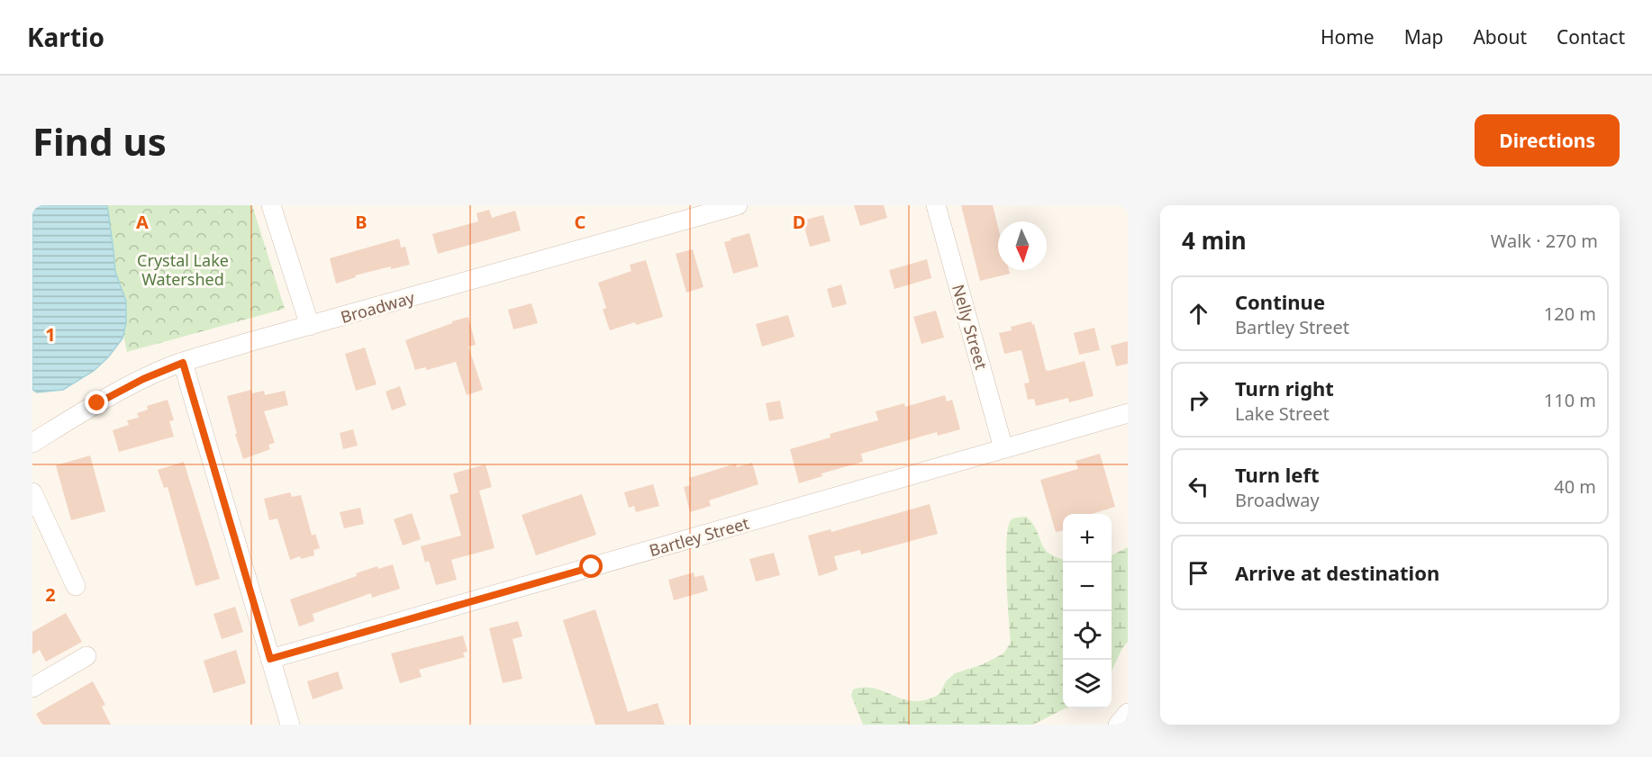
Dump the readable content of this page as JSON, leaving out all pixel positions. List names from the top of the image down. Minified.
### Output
{"streets":{"street":["Broadway","Nelly Street","Bartley Street"]},"crossings":[["Nelly Street","Bartley Street"]],"parks":["Crystal Lake Watershed"],"north":"bottom","page":{"header":"Kartio","nav":["Home","Map","About","Contact"],"buttons":"Directions","title":"Find us","heading":["4 min","Walk · 270 m"],"list":[["Continue","Bartley Street","120 m"],["Turn right","Lake Street","110 m"],["Turn left","Broadway","40 m"],"Arrive at destination"],"map_buttons":["+","−"]},"grid":{"columns":["A","B","C","D"],"rows":["1","2"]}}
